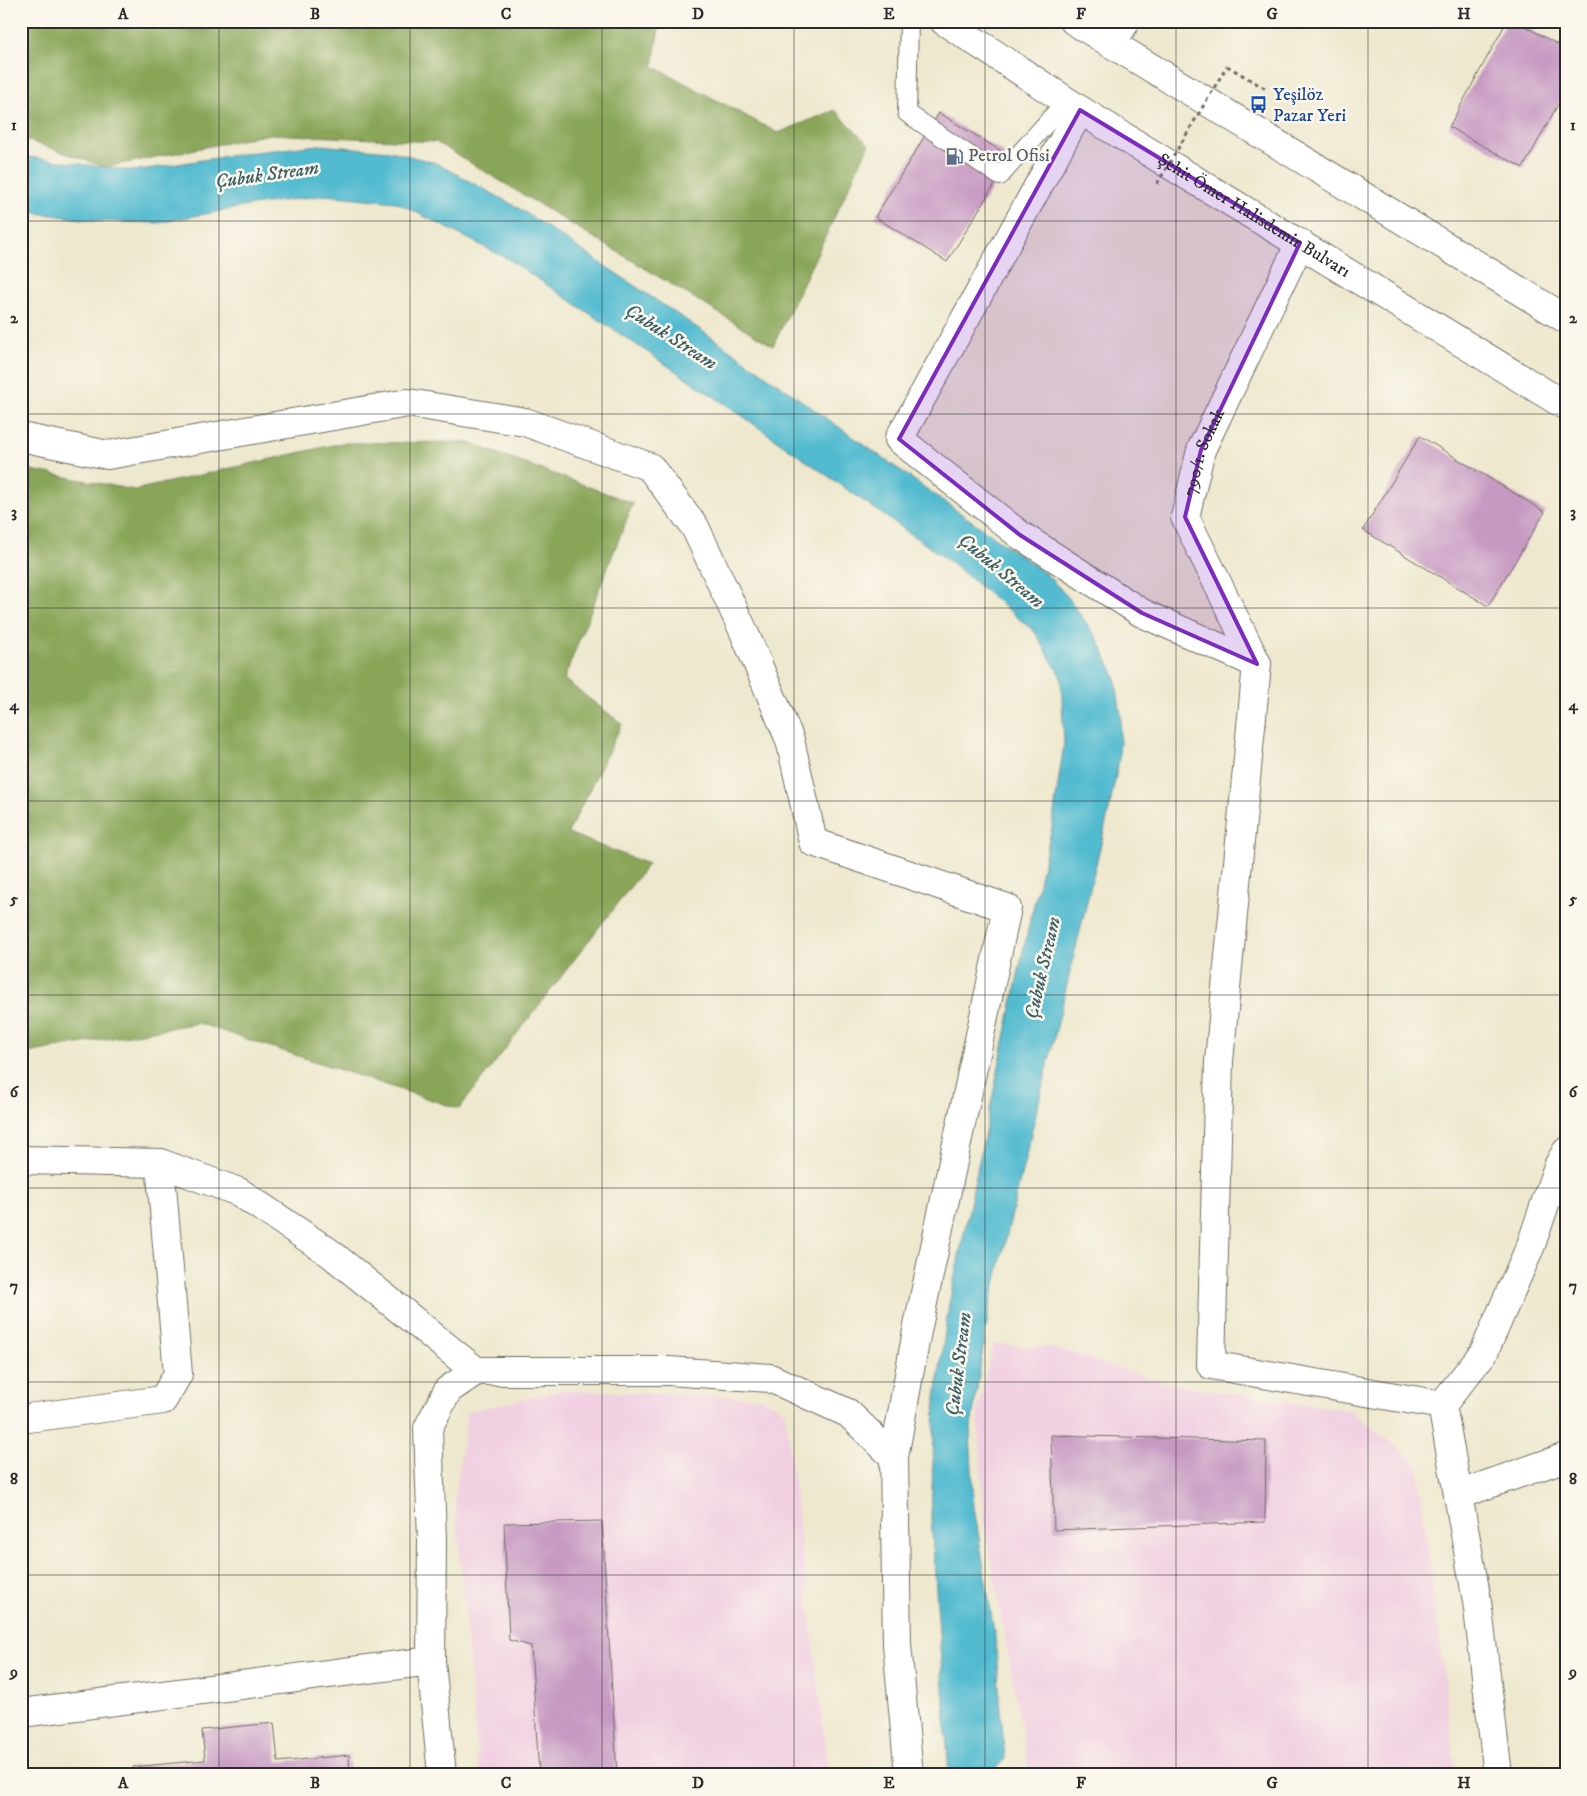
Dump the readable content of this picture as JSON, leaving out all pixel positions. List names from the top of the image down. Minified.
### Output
{"streets":{"main road":["Şehit Ömer Halisdemir Bulvarı","790/1. Sokak"]},"crossings":[["Şehit Ömer Halisdemir Bulvarı","790/1. Sokak"]],"water":["Çubuk Stream"],"places":{"bus stop":["Yeşilöz Pazar Yeri"],"fuel station":["Petrol Ofisi"]},"grid":{"columns":["A","B","C","D","E","F","G","H"],"rows":["1","2","3","4","5","6","7","8","9"]}}
